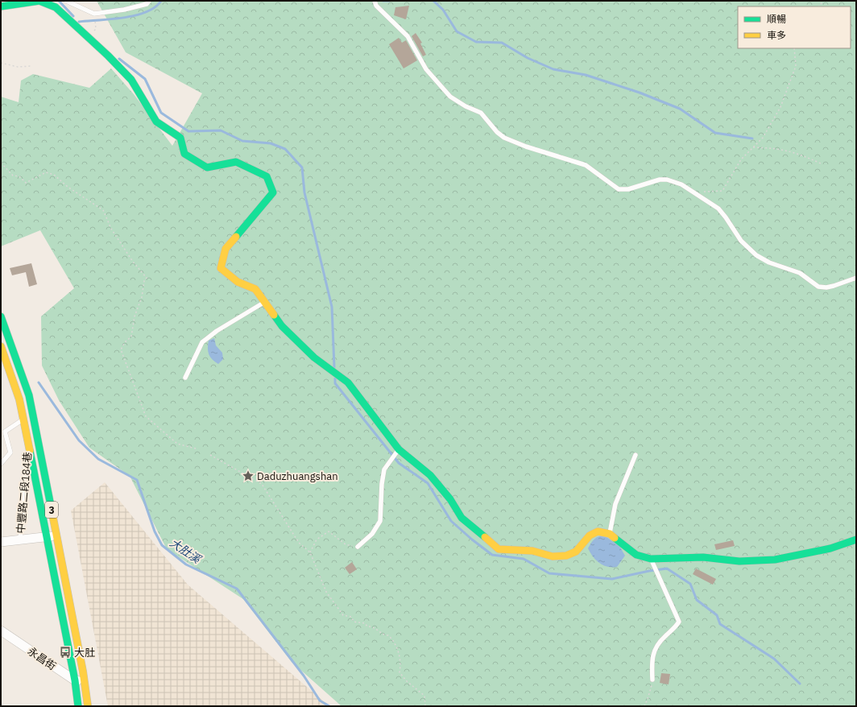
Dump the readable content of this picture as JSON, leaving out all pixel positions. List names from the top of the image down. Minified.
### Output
{"streets":{"street":["3","永昌街"],"lane":["中豐路二段184巷"]},"crossings":[["中豐路二段184巷","3"],["3","永昌街"]],"water":["大肚溪"],"places":{"place":["Daduzhuangshan"],"bus stop":["大肚"]},"legend":["順暢","車多"]}
